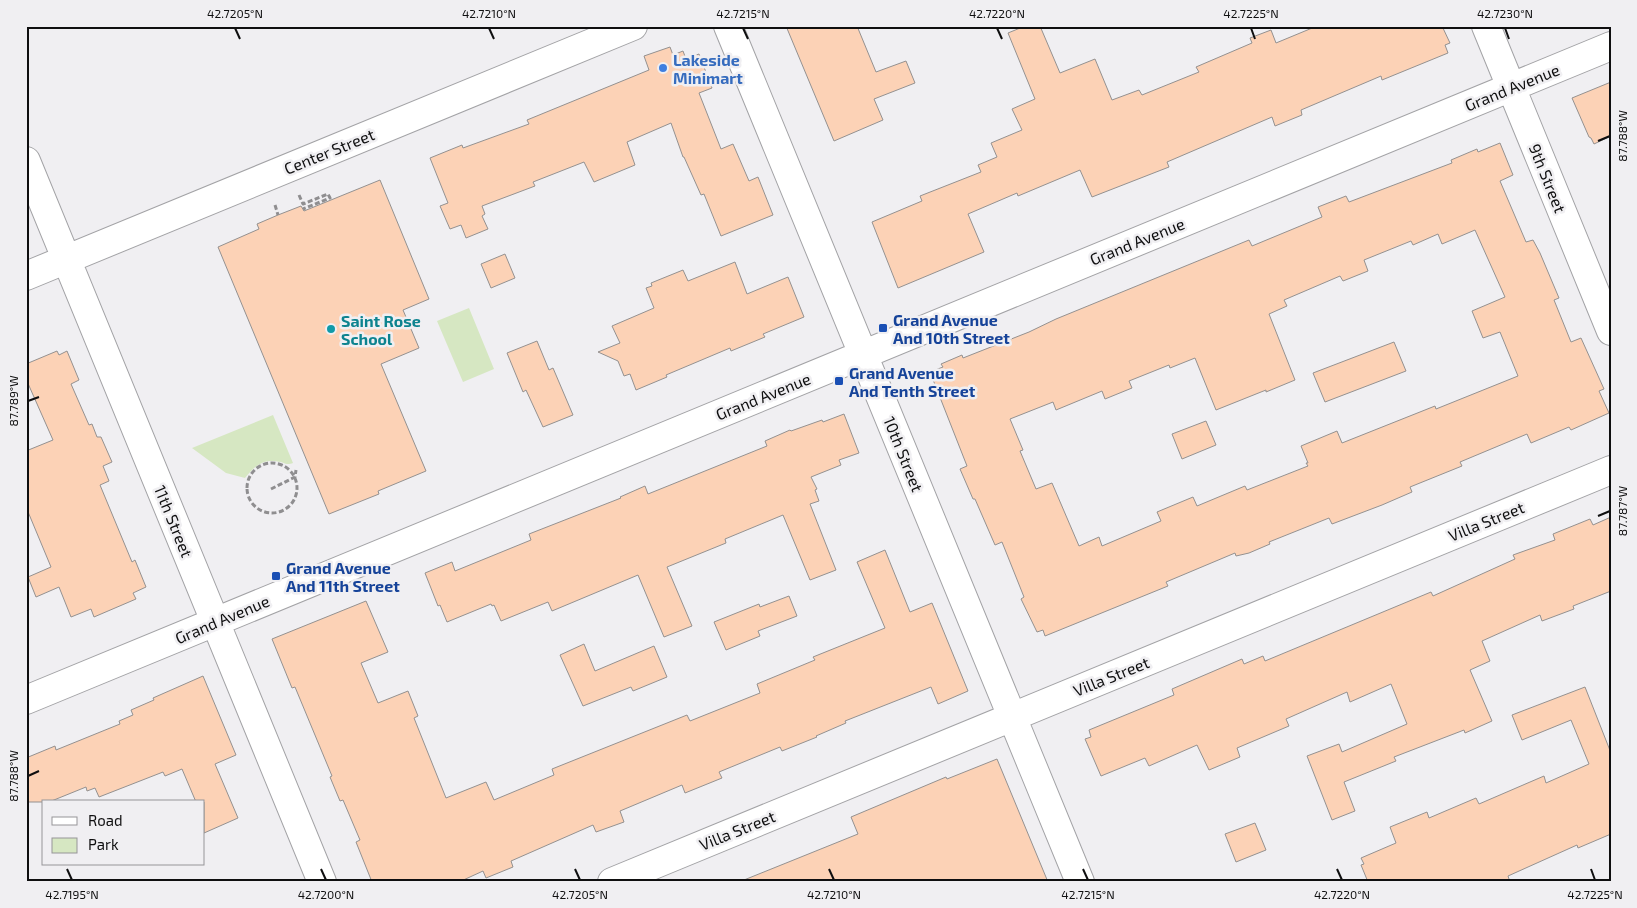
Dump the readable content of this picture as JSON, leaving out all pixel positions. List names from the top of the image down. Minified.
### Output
{"streets":{"street":["Grand Avenue","Center Street","9th Street","10th Street","11th Street","Villa Street"]},"crossings":[["Grand Avenue","9th Street"],["Grand Avenue","10th Street"],["Grand Avenue","11th Street"],["Center Street","11th Street"],["10th Street","Villa Street"]],"places":{"other":["Lakeside Minimart","Saint Rose School"],"transit":["Grand Avenue And 10th Street","Grand Avenue And Tenth Street","Grand Avenue And 11th Street"]},"legend":["Road","Park"],"coordinates":["42.7205°N","42.7210°N","42.7215°N","42.7220°N","42.7225°N","42.7230°N","87.788°W","87.789°W","87.787°W","42.7195°N","42.7200°N"]}
